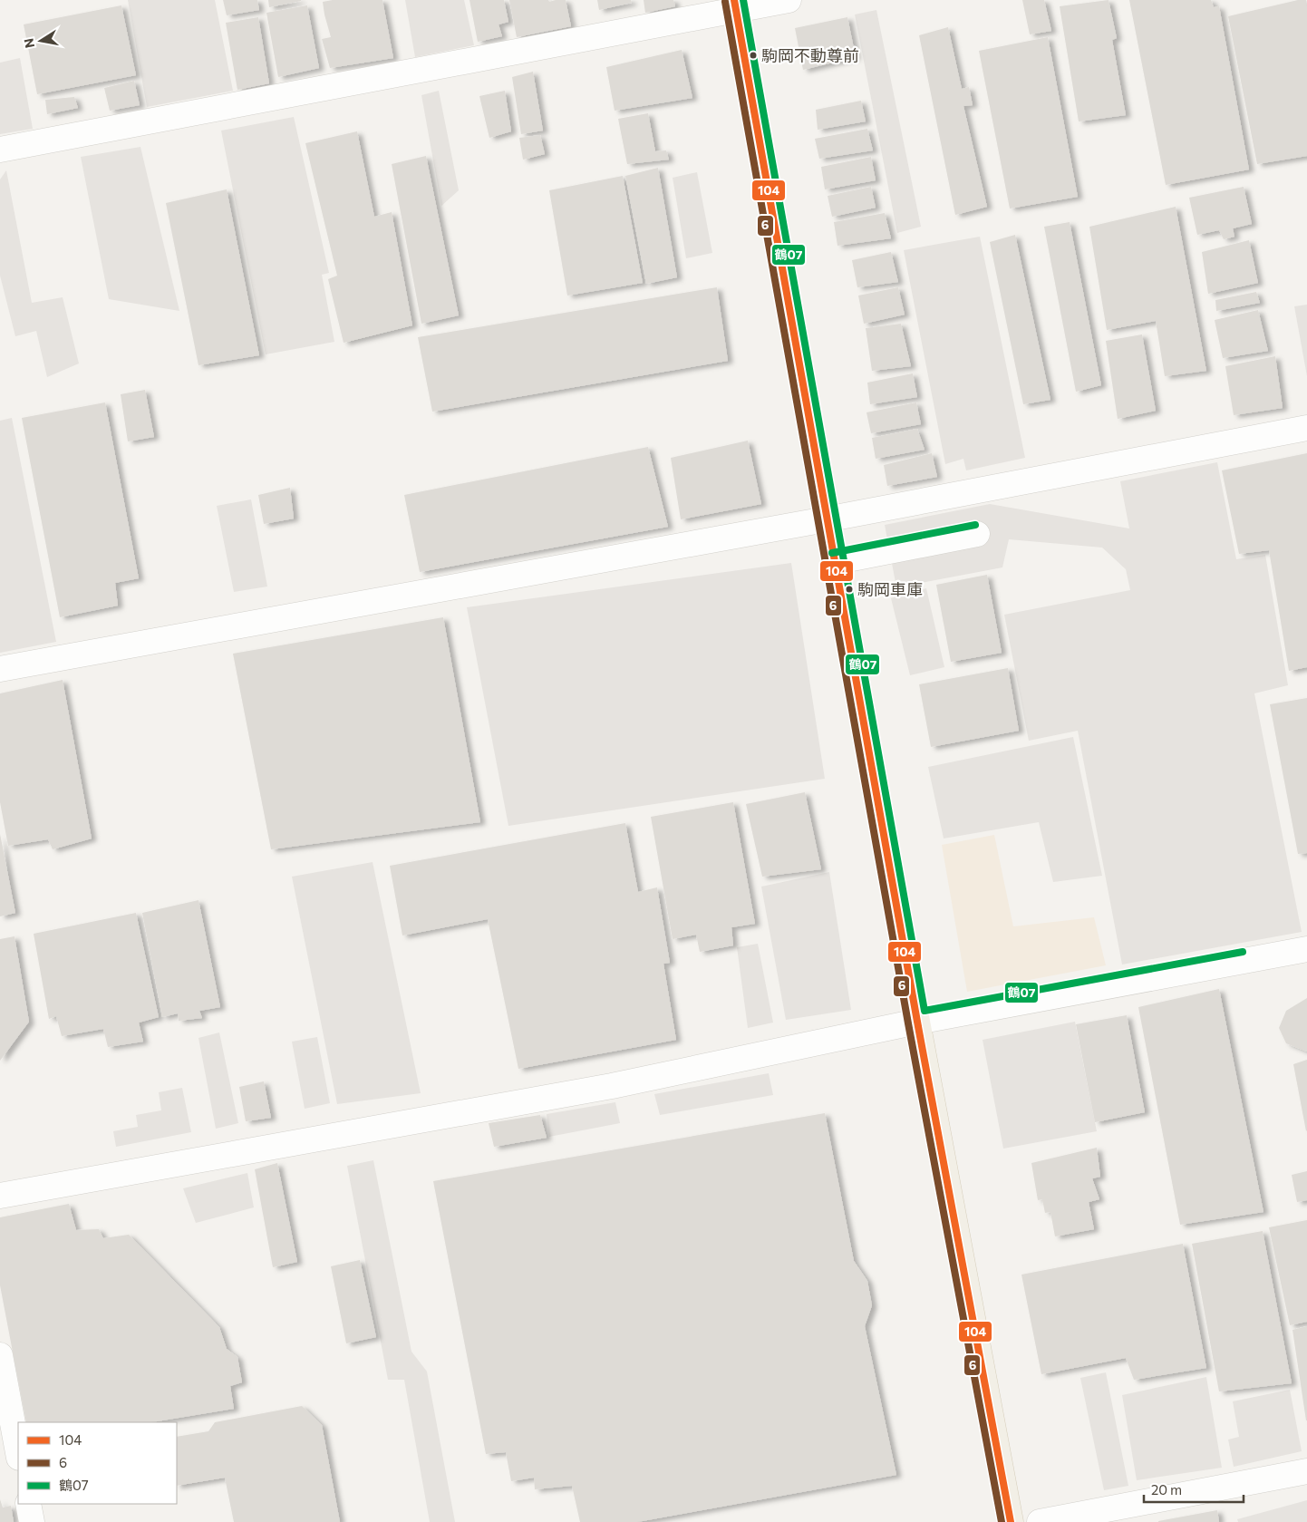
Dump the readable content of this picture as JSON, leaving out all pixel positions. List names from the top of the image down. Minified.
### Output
{"places":["駒岡不動尊前","駒岡車庫"],"lines":["transit line 104","transit line 鶴07","transit line 6"],"legend":["104","6","鶴07"],"scale_bar":"20 m","north":"left"}
